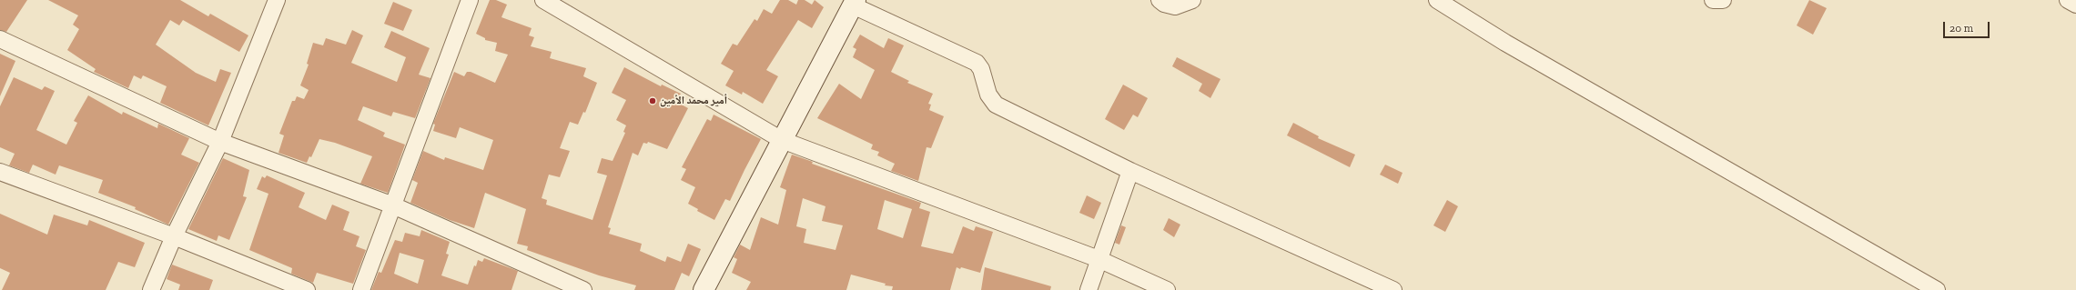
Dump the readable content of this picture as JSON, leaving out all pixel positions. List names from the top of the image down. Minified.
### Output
{"places":["أمير محمد الأمين"],"scale_bar":"20 m"}
